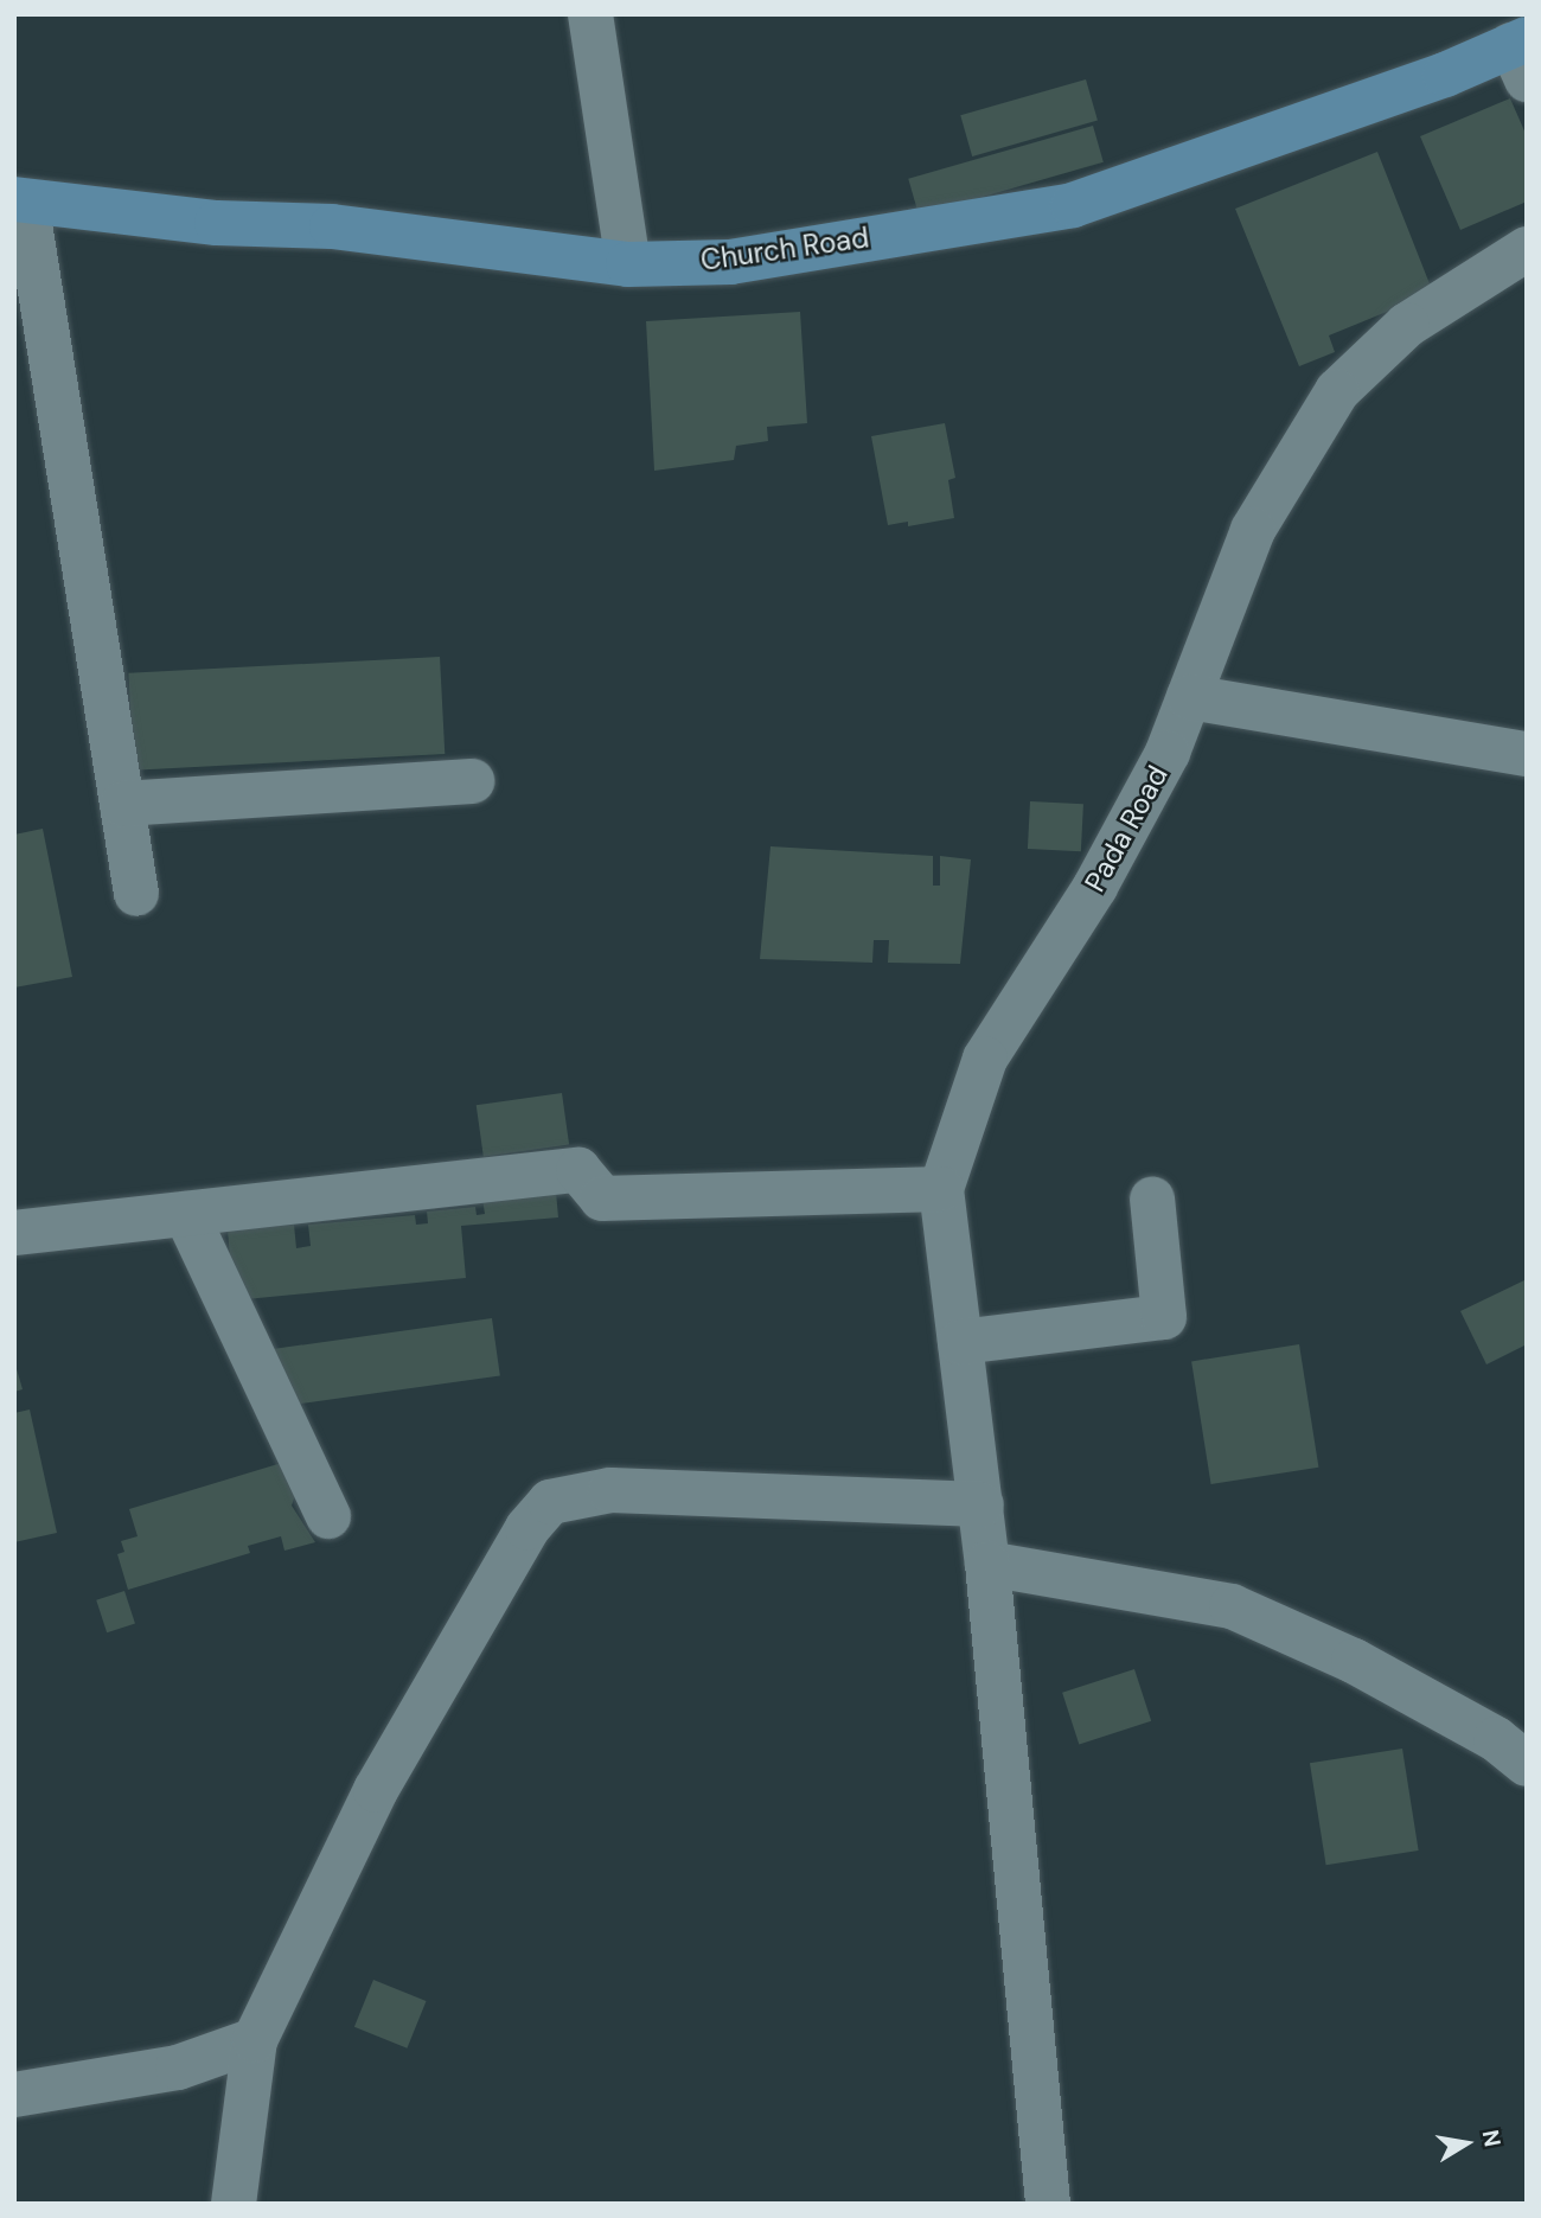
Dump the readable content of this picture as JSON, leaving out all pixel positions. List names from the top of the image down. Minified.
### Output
{"streets":{"street":["Church Road","Pada Road"]},"north":"right"}
